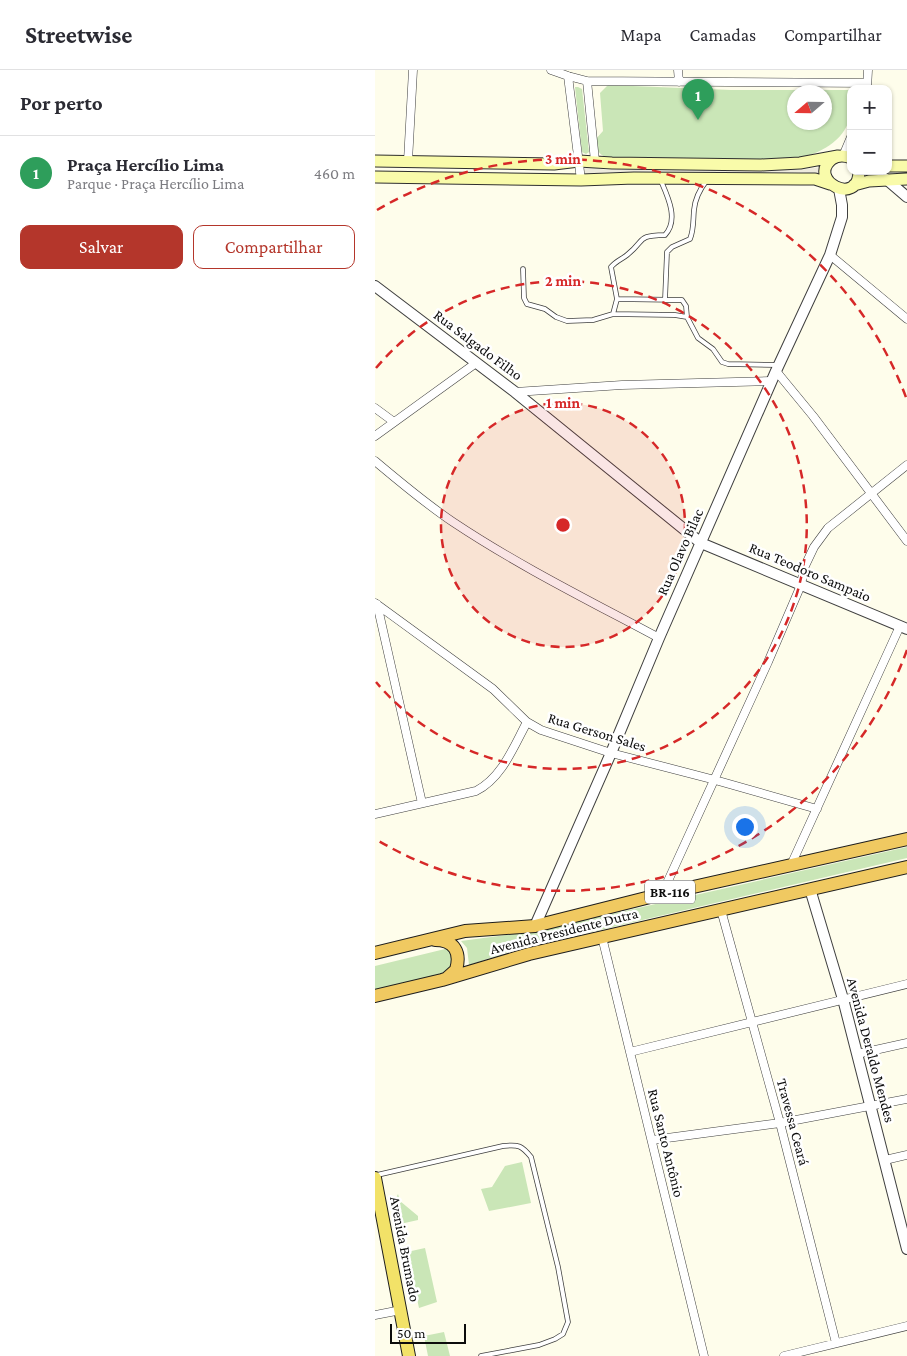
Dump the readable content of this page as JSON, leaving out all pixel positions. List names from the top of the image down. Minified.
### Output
{"streets":{"highway":["BR-116","Avenida Presidente Dutra"],"main road":["Avenida Brumado"],"street":["Rua Salgado Filho","Rua Olavo Bilac","Rua Teodoro Sampaio","Rua Gerson Sales","Avenida Deraldo Mendes","Travessa Ceará","Rua Santo Antônio"]},"crossings":[["Rua Salgado Filho","Rua Olavo Bilac"],["Rua Salgado Filho","Rua Teodoro Sampaio"],["Rua Olavo Bilac","Rua Teodoro Sampaio"],["Rua Olavo Bilac","Rua Gerson Sales"],["Rua Olavo Bilac","Avenida Presidente Dutra"],["Avenida Presidente Dutra","Avenida Deraldo Mendes"],["Avenida Presidente Dutra","Travessa Ceará"],["Avenida Presidente Dutra","Rua Santo Antônio"]],"scale_bar":"50 m","north":"left","page":{"header":"Streetwise","nav":["Mapa","Camadas","Compartilhar"],"heading":"Por perto","pins":"1","map_buttons":["+","−"],"list":[{"mark":"1","name":"Praça Hercílio Lima","note":"Parque · Praça Hercílio Lima","value":"460 m"}],"buttons":["Salvar","Compartilhar"],"scale":"50 m"},"rings":["3 min","2 min","1 min"]}
